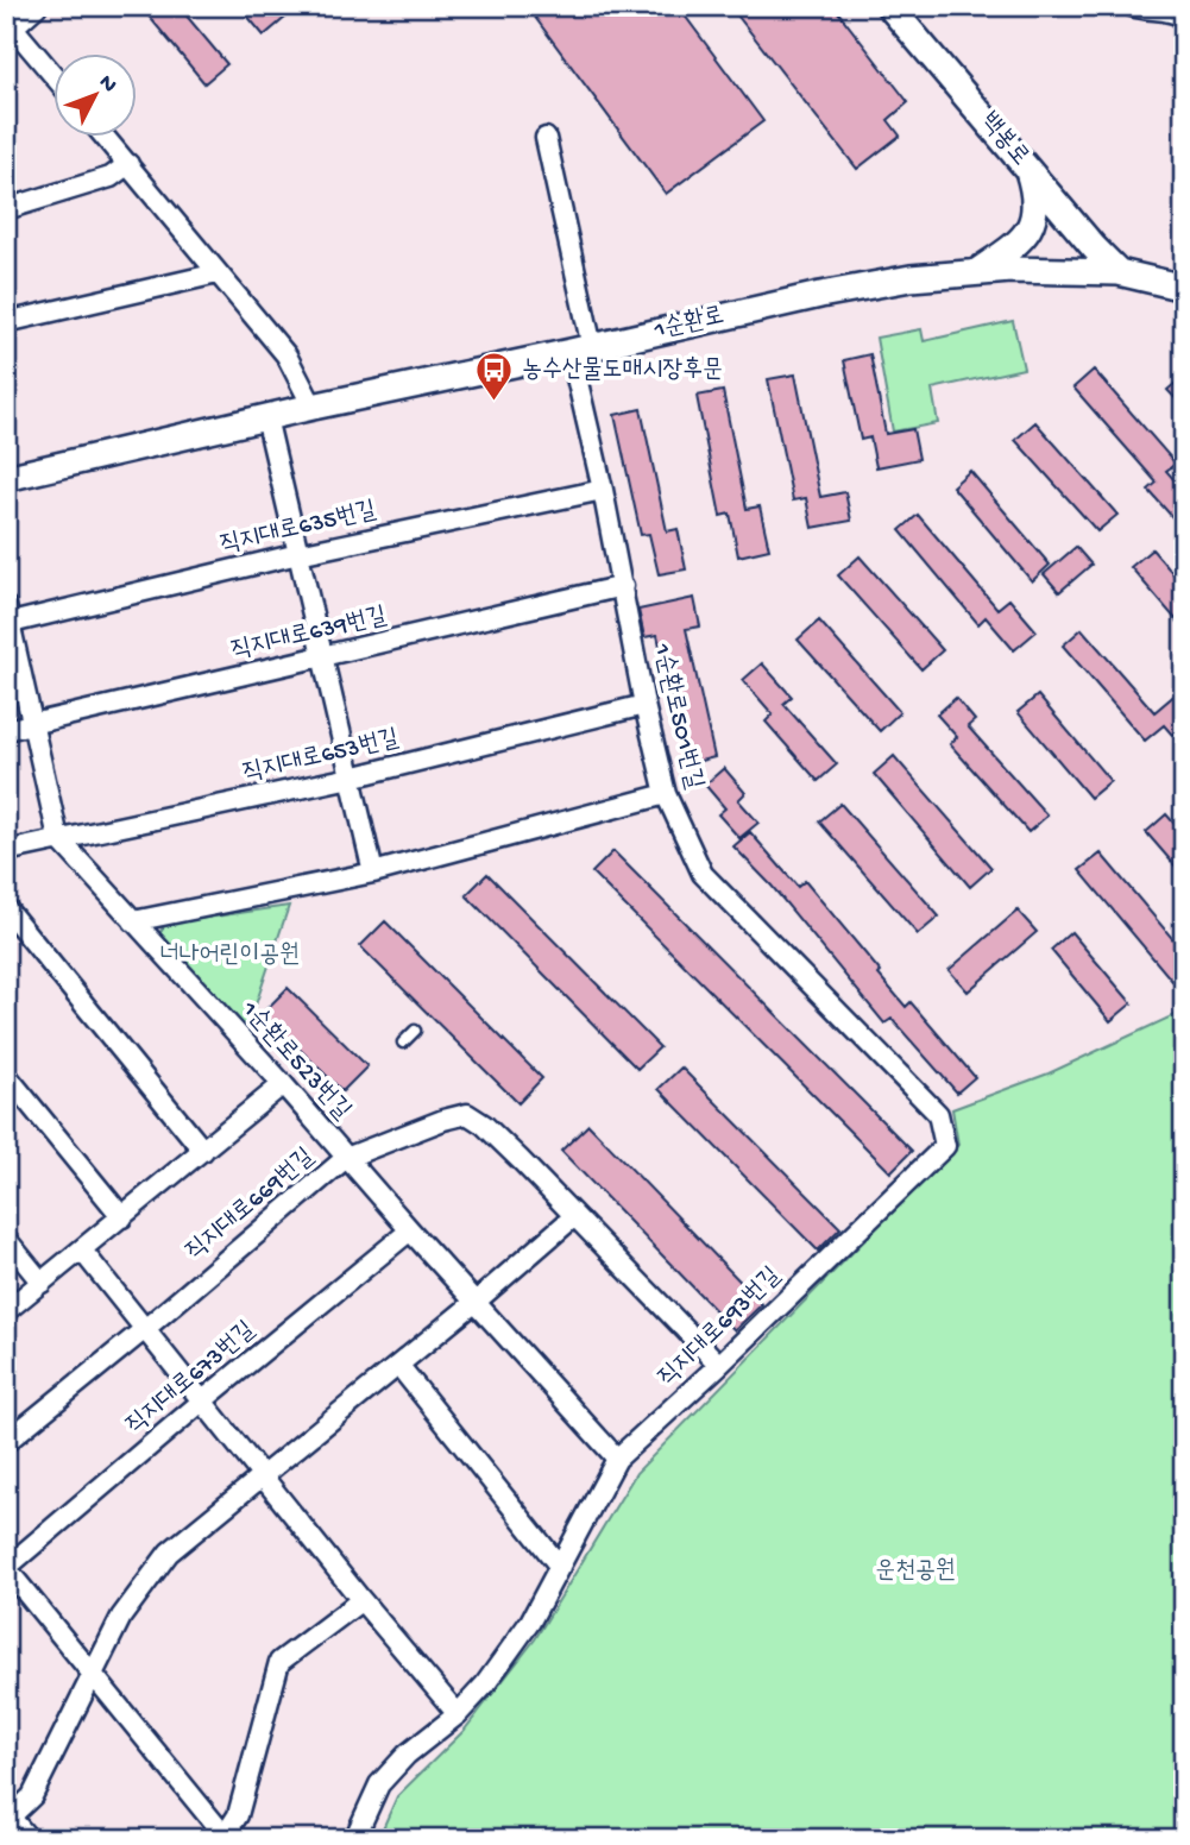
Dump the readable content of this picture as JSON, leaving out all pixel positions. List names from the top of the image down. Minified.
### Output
{"streets":{"street":["백봉로","1순환로","직지대로635번길","직지대로639번길","1순환로501번길","직지대로653번길","1순환로523번길","직지대로669번길","직지대로693번길","직지대로673번길"]},"crossings":[["백봉로","1순환로"],["1순환로","1순환로501번길"],["직지대로635번길","1순환로501번길"],["직지대로635번길","1순환로523번길"],["직지대로639번길","1순환로501번길"],["직지대로639번길","1순환로523번길"],["1순환로501번길","직지대로653번길"],["1순환로501번길","직지대로693번길"],["직지대로653번길","1순환로523번길"],["1순환로523번길","직지대로669번길"],["1순환로523번길","직지대로693번길"],["1순환로523번길","직지대로673번길"],["직지대로669번길","직지대로693번길"]],"parks":["너나어린이공원","운천공원"],"places":{"bus stop":["농수산물도매시장후문"]},"north":"top right"}
